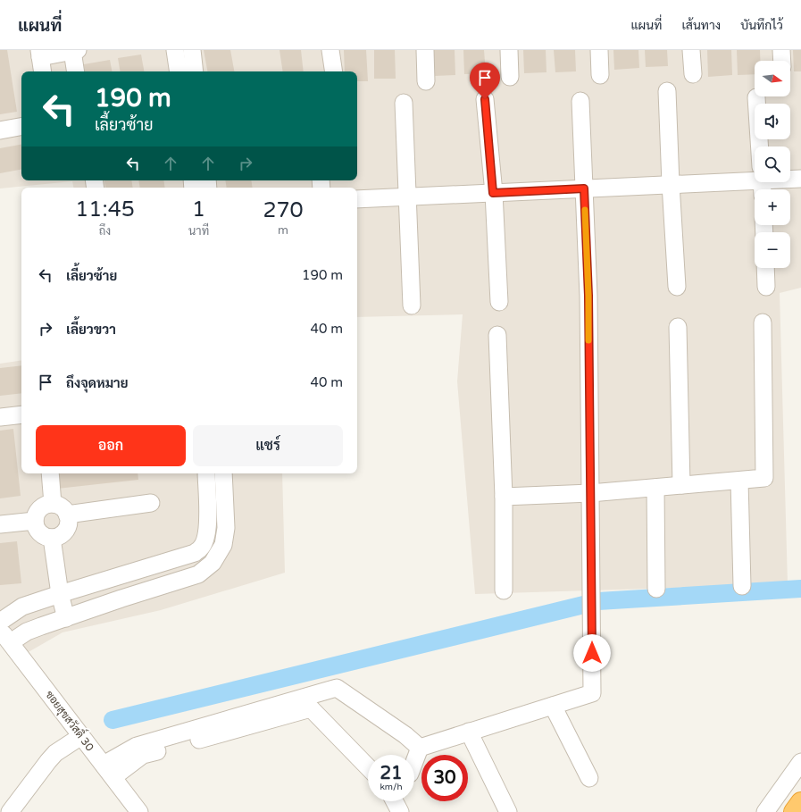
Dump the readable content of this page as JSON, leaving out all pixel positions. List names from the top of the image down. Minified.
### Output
{"streets":{"street":["ซอยสุขสวัสดิ์ 30"]},"north":"right","page":{"header":"แผนที่","nav":["แผนที่","เส้นทาง","บันทึกไว้"],"map_buttons":["+","−"],"turn":["190 m","เลี้ยวซ้าย"],"eta":["11:45","ถึง","1","นาที","270","m"],"list":[{"name":"เลี้ยวซ้าย","value":"190 m"},{"name":"เลี้ยวขวา","value":"40 m"},{"name":"ถึงจุดหมาย","value":"40 m"}],"buttons":["ออก","แชร์"],"speed":"21 km/h","limit":"30"}}
